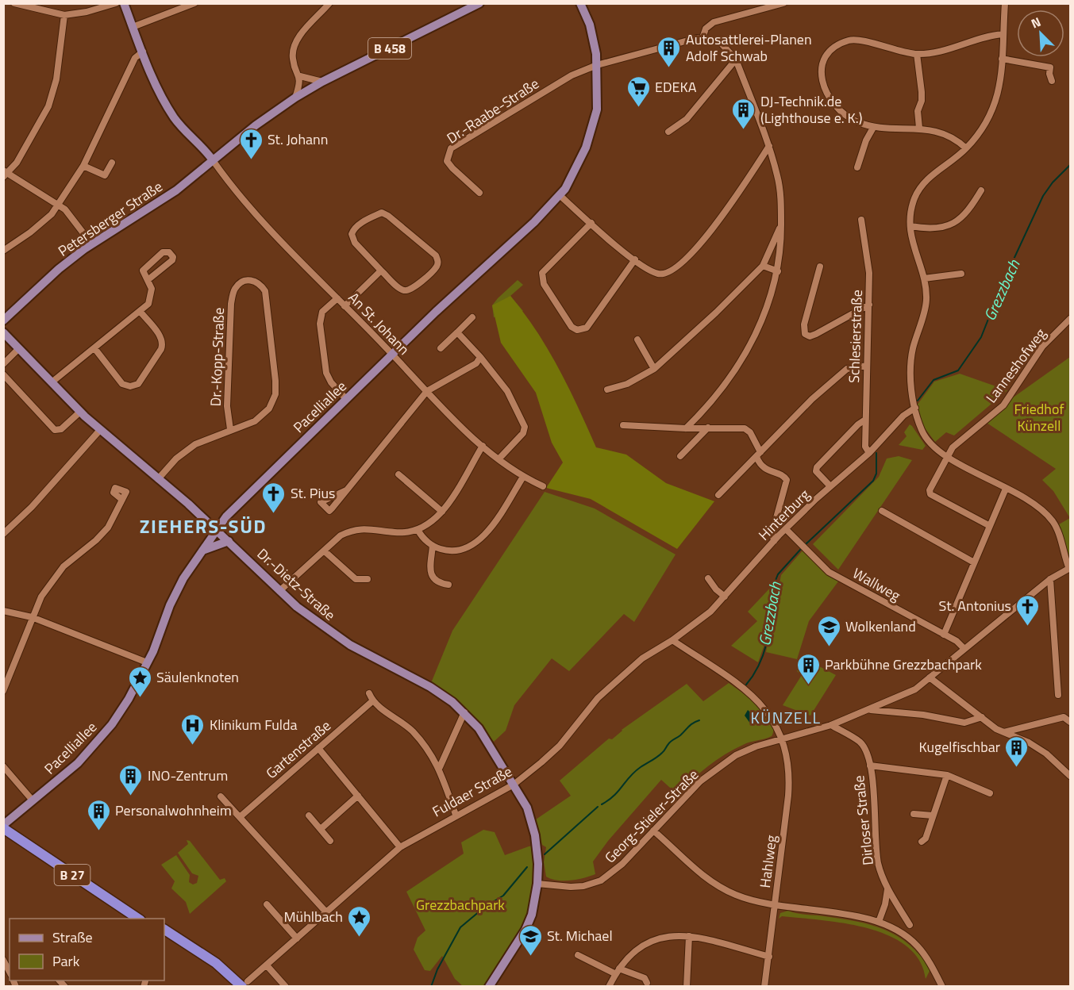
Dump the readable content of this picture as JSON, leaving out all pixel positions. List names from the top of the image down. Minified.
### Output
{"streets":{"highway":["B 27"],"main road":["B 458","Petersberger Straße","Pacelliallee","Dr.-Dietz-Straße"],"street":["Dr.-Raabe-Straße","An St. Johann","Schlesierstraße","Dr.-Kopp-Straße","Lanneshofweg","Hinterburg","Wallweg","Gartenstraße","Fuldaer Straße","Georg-Stieler-Straße","Dirloser Straße","Hahlweg"]},"crossings":[["B 458","Petersberger Straße"],["B 458","An St. Johann"],["Dr.-Raabe-Straße","Pacelliallee"],["Petersberger Straße","An St. Johann"],["An St. Johann","Pacelliallee"],["Schlesierstraße","Hinterburg"],["Dr.-Kopp-Straße","Dr.-Dietz-Straße"],["Pacelliallee","Dr.-Dietz-Straße"],["Pacelliallee","B 27"],["Hinterburg","Wallweg"],["Hinterburg","Fuldaer Straße"],["Hinterburg","Hahlweg"],["Dr.-Dietz-Straße","Fuldaer Straße"],["Dr.-Dietz-Straße","Georg-Stieler-Straße"],["Wallweg","Georg-Stieler-Straße"],["Fuldaer Straße","Hahlweg"],["Georg-Stieler-Straße","Dirloser Straße"],["Georg-Stieler-Straße","Hahlweg"]],"districts":["ZIEHERS-SÜD","KÜNZELL"],"water":["Grezzbach"],"parks":["Friedhof Künzell","Grezzbachpark"],"places":{"building":["Autosattlerei-Planen Adolf Schwab","DJ-Technik.de (Lighthouse e. K.)","Parkbühne Grezzbachpark","Kugelfischbar","INO-Zentrum","Personalwohnheim"],"supermarket":["EDEKA"],"church":["St. Johann","St. Pius","St. Antonius"],"school or university":["Wolkenland","St. Michael"],"place":["Säulenknoten","Mühlbach"],"hospital":["Klinikum Fulda"]},"legend":["Straße","Park"],"north":"top left"}
